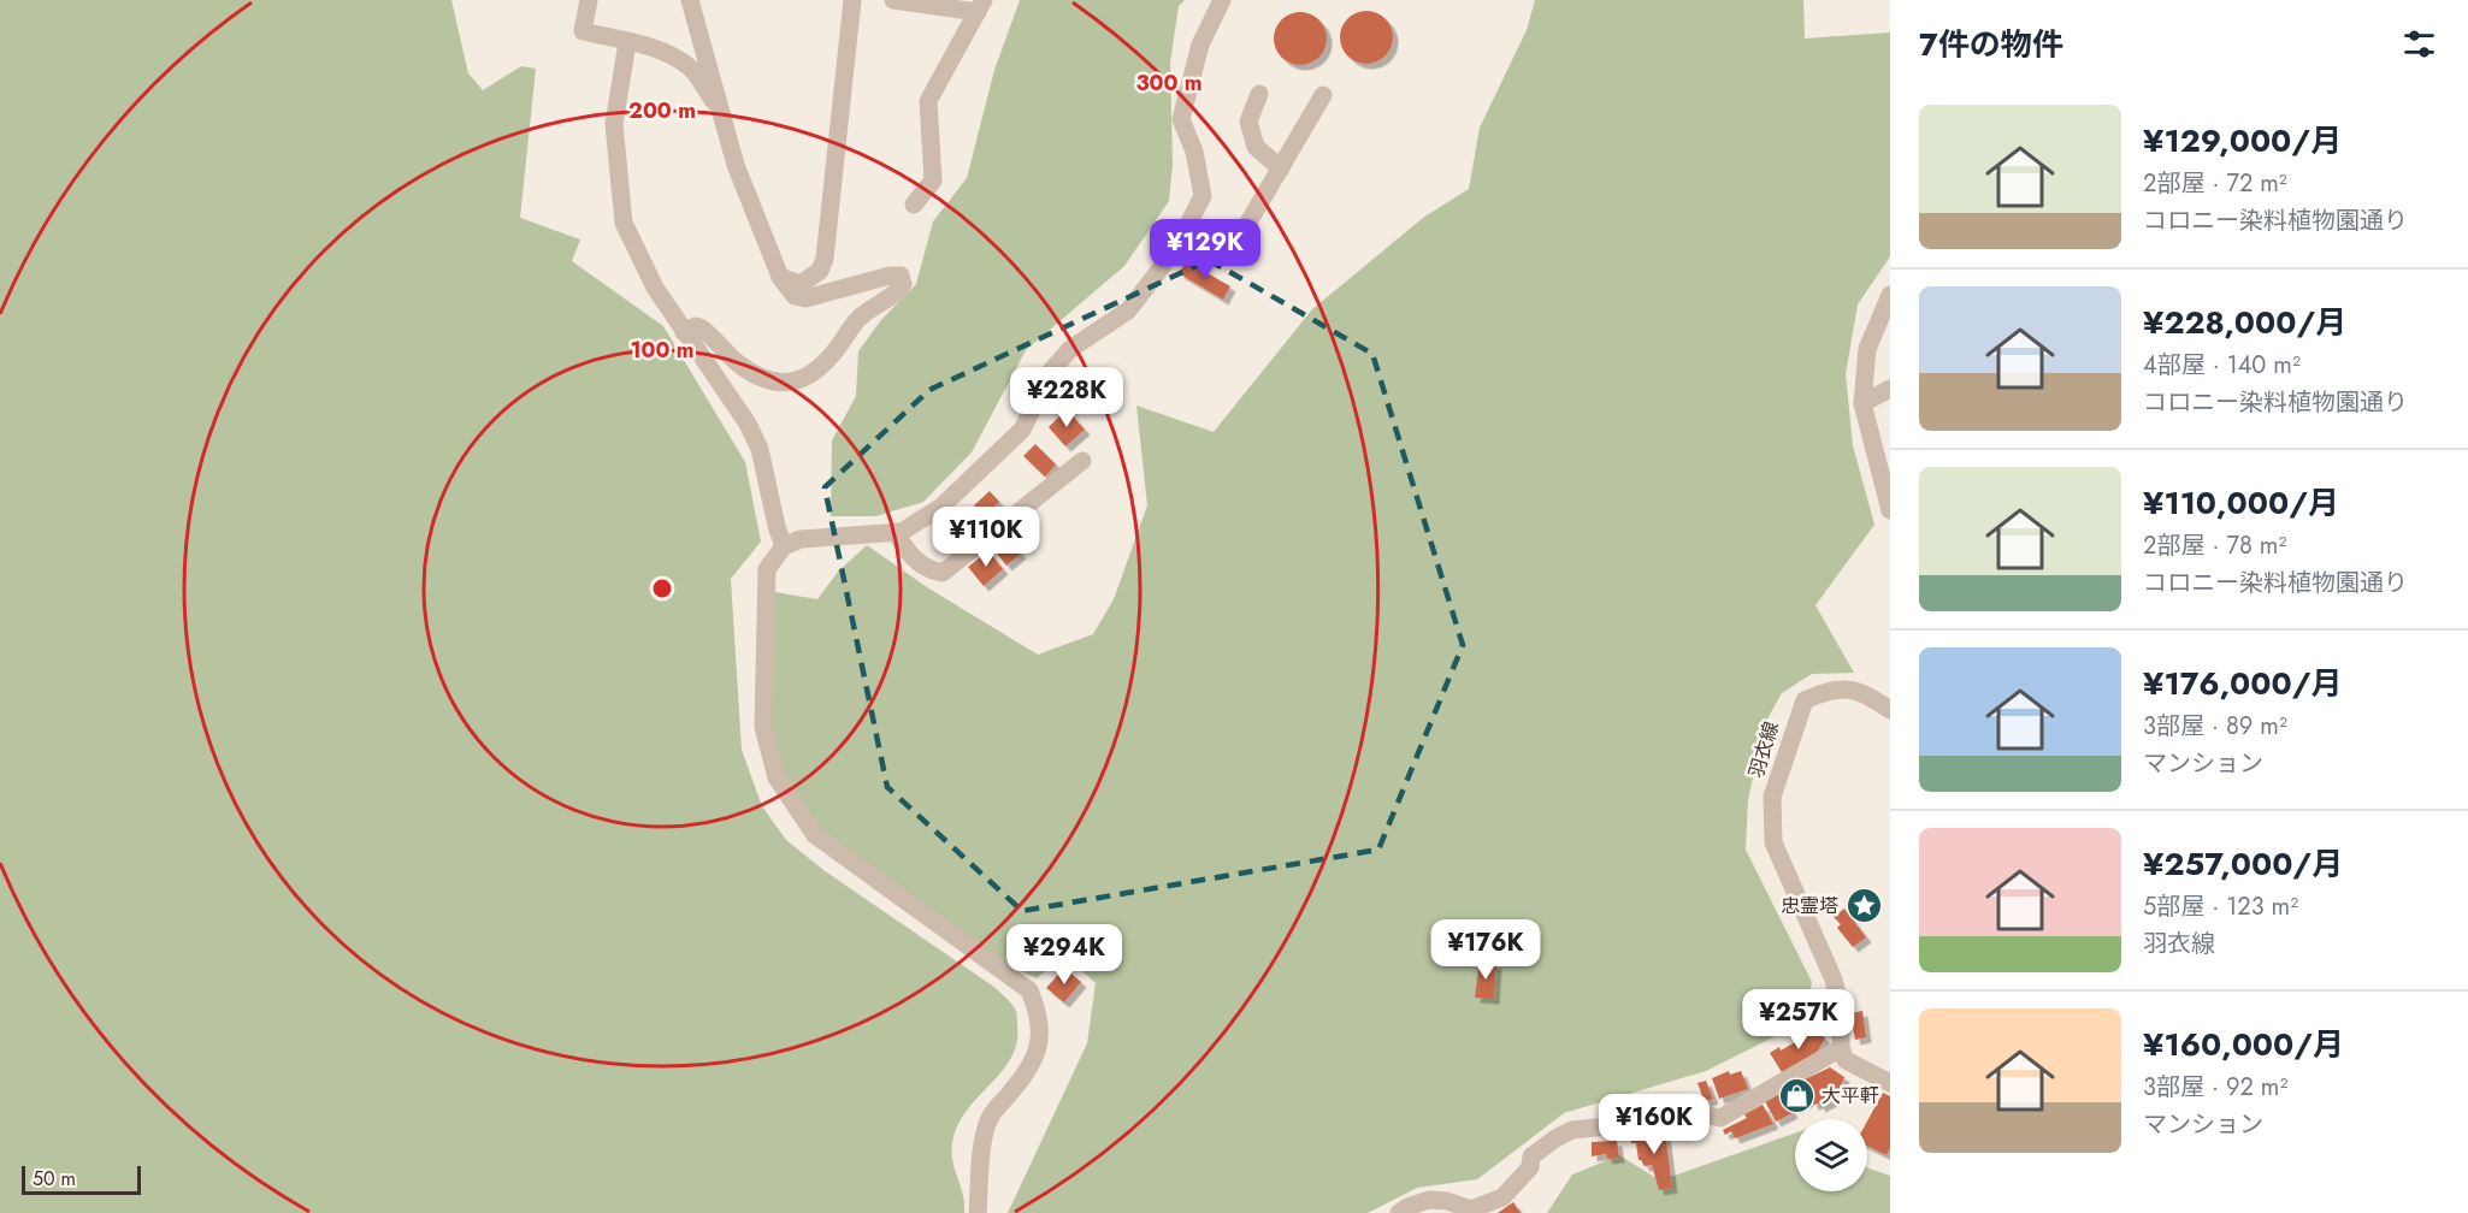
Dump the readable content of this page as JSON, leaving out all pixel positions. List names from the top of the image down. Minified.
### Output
{"streets":{"street":["羽衣線"]},"places":{"place":["忠霊塔"],"shop":["大平軒"]},"scale_bar":"50 m","page":{"heading":"7件の物件","list":[{"name":"¥129,000/月","note":"2部屋 · 72 m² · コロニー染料植物園通り"},{"name":"¥228,000/月","note":"4部屋 · 140 m² · コロニー染料植物園通り"},{"name":"¥110,000/月","note":"2部屋 · 78 m² · コロニー染料植物園通り"},{"name":"¥176,000/月","note":"3部屋 · 89 m² · マンション"},{"name":"¥257,000/月","note":"5部屋 · 123 m² · 羽衣線"},{"name":"¥160,000/月","note":"3部屋 · 92 m² · マンション"}],"price":["¥129K","¥228K","¥110K","¥176K","¥294K","¥257K","¥160K"],"scale":"50 m"},"rings":["300 m","200 m","100 m"]}
